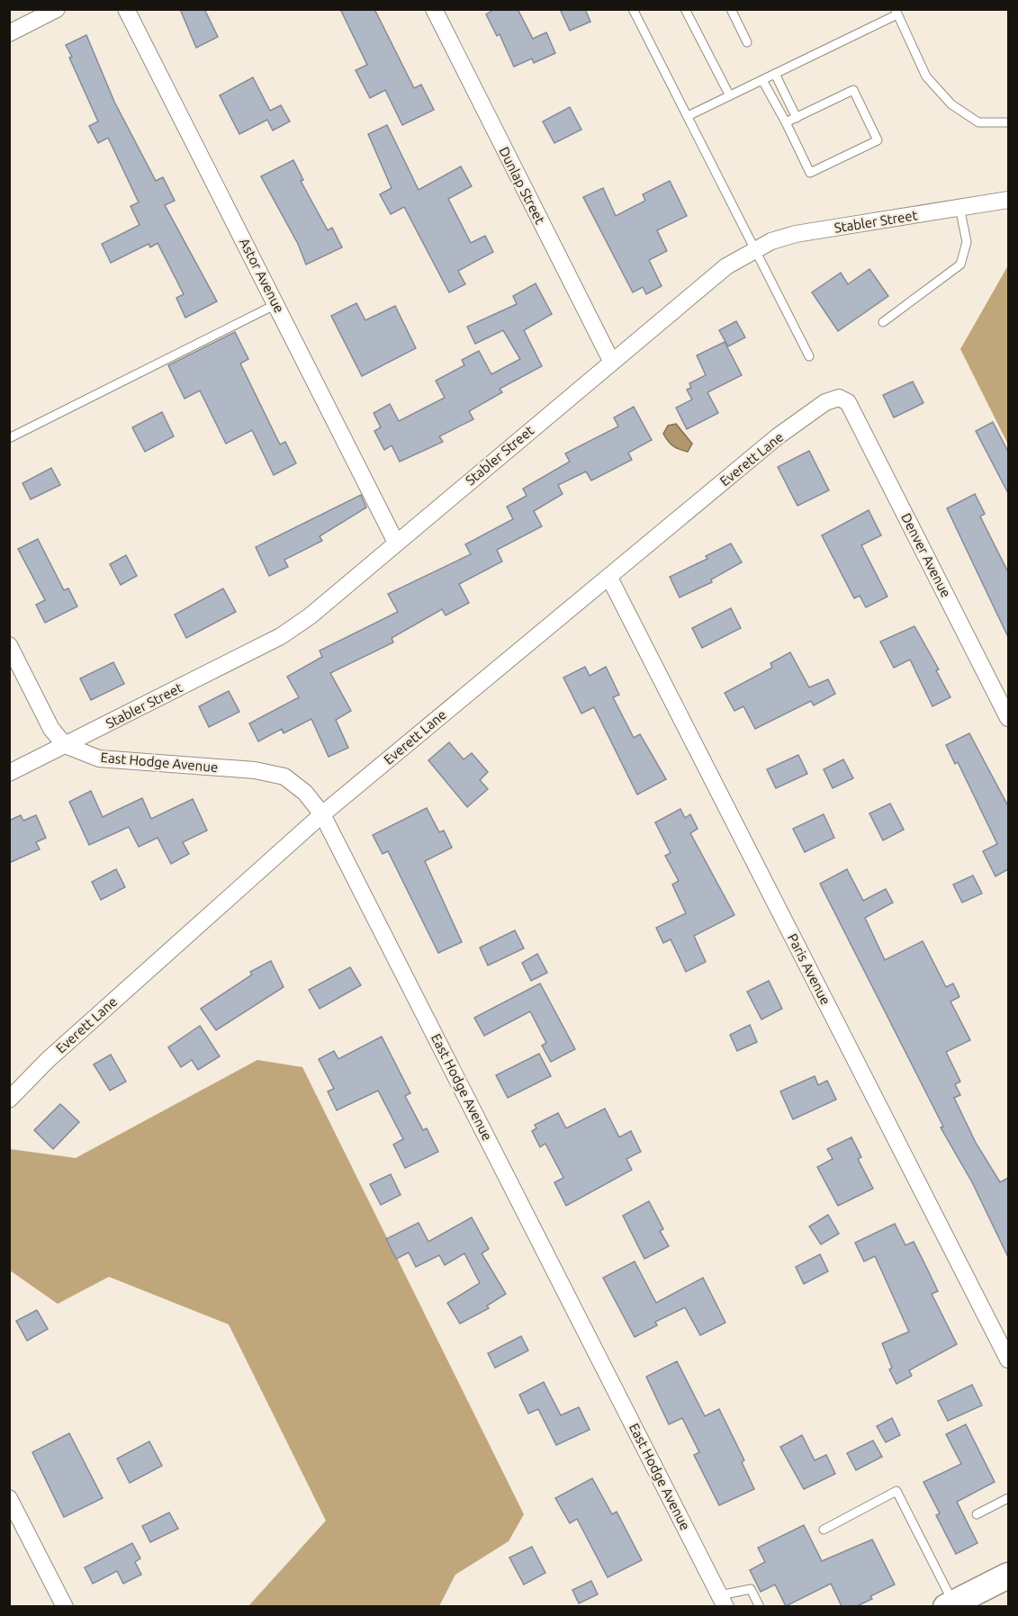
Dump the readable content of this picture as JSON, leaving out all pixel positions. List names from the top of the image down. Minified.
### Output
{"streets":{"street":["Dunlap Street","Stabler Street","Astor Avenue","Everett Lane","Denver Avenue","East Hodge Avenue","Paris Avenue"]},"crossings":[["Dunlap Street","Stabler Street"],["Stabler Street","Astor Avenue"],["Stabler Street","East Hodge Avenue"],["Everett Lane","Denver Avenue"],["Everett Lane","East Hodge Avenue"],["Everett Lane","Paris Avenue"]]}
